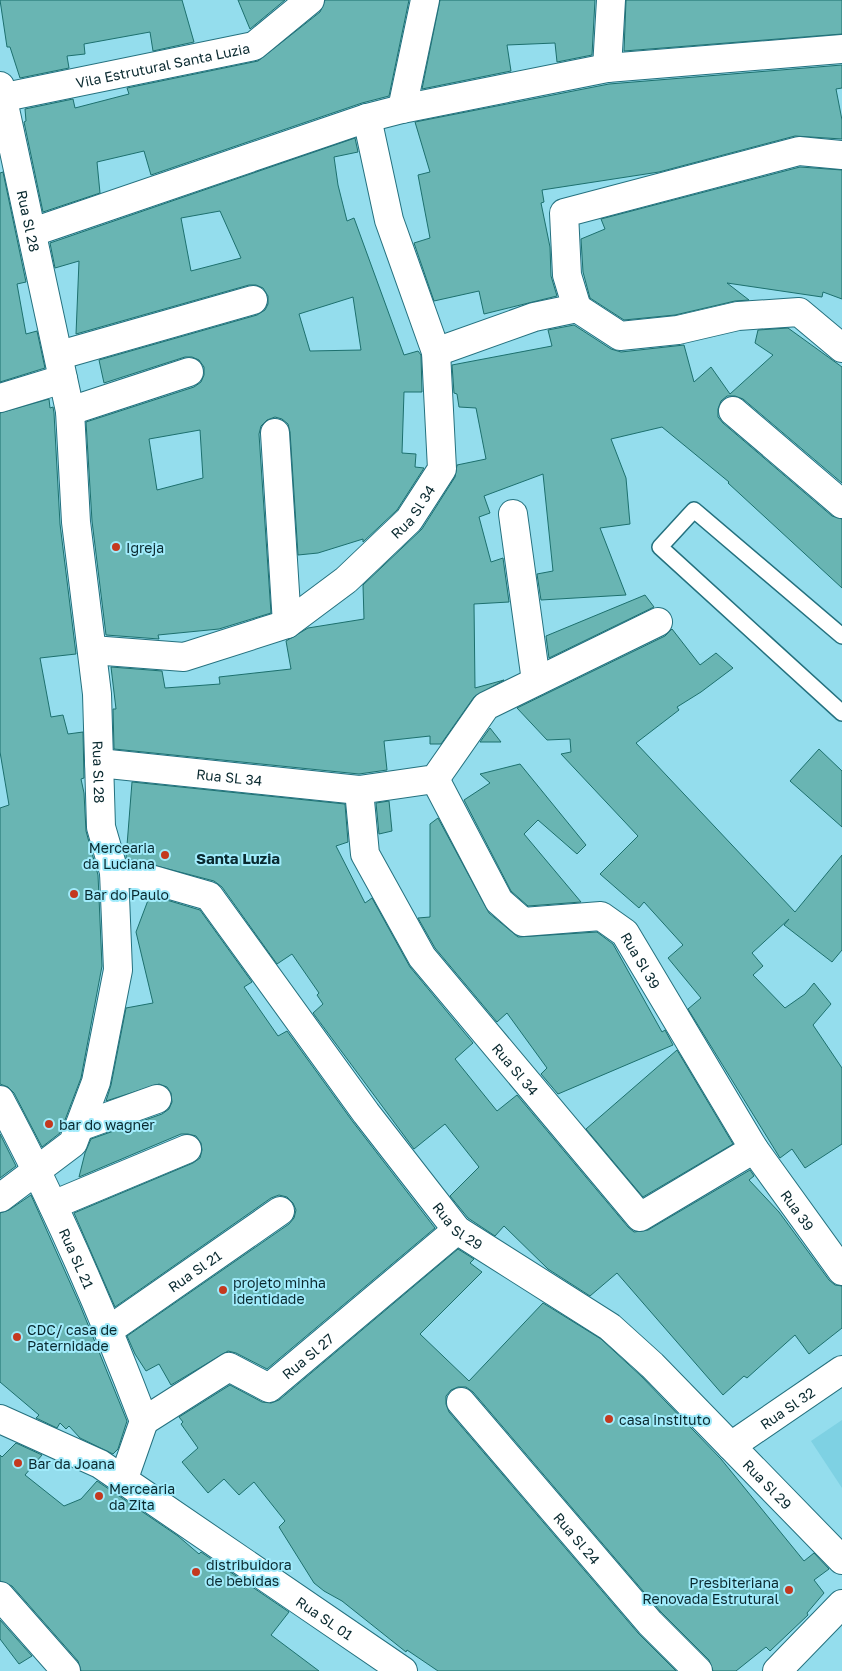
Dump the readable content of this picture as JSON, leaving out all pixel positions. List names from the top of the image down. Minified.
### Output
{"streets":{"street":["Vila Estrutural Santa Luzia","Rua Sl 28","Rua Sl 34","Rua SL 34","Rua Sl 39","Rua 39","Rua Sl 29","Rua SL 21","Rua Sl 21","Rua Sl 27","Rua Sl 32","Rua Sl 24","Rua SL 01"]},"crossings":[["Vila Estrutural Santa Luzia","Rua Sl 28"],["Rua Sl 28","Rua Sl 34"],["Rua Sl 28","Rua SL 34"],["Rua Sl 28","Rua Sl 29"],["Rua Sl 28","Rua SL 21"],["Rua Sl 34","Rua SL 34"],["Rua Sl 34","Rua Sl 39"],["Rua Sl 34","Rua 39"],["Rua SL 34","Rua Sl 39"],["Rua Sl 39","Rua 39"],["Rua Sl 29","Rua Sl 27"],["Rua Sl 29","Rua Sl 32"],["Rua SL 21","Rua Sl 21"],["Rua SL 21","Rua Sl 27"]],"districts":["Santa Luzia"],"places":["Igreja","Mercearia da Luciana","Bar do Paulo","bar do wagner","projeto minha identidade","CDC/ casa de Paternidade","casa instituto","Bar da Joana","Mercearia da Zita","distribuidora de bebidas","Presbiteriana Renovada Estrutural"]}
